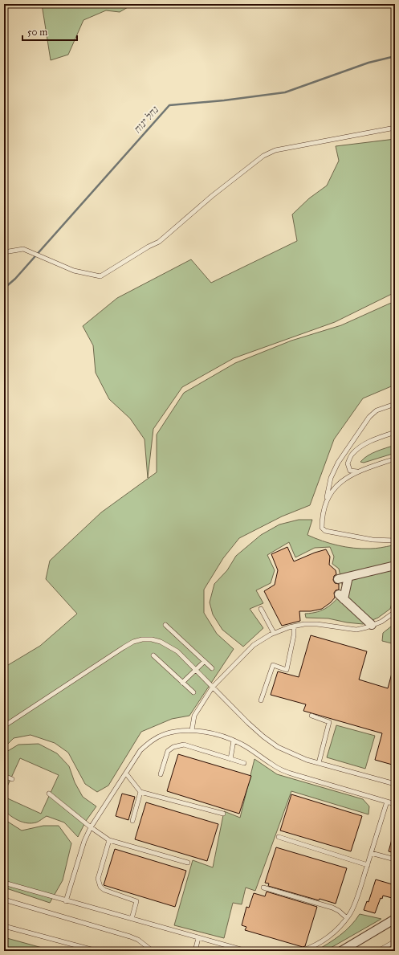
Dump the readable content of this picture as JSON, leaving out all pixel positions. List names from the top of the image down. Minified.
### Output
{"water":["נחל ינוח"],"scale_bar":"50 m"}
